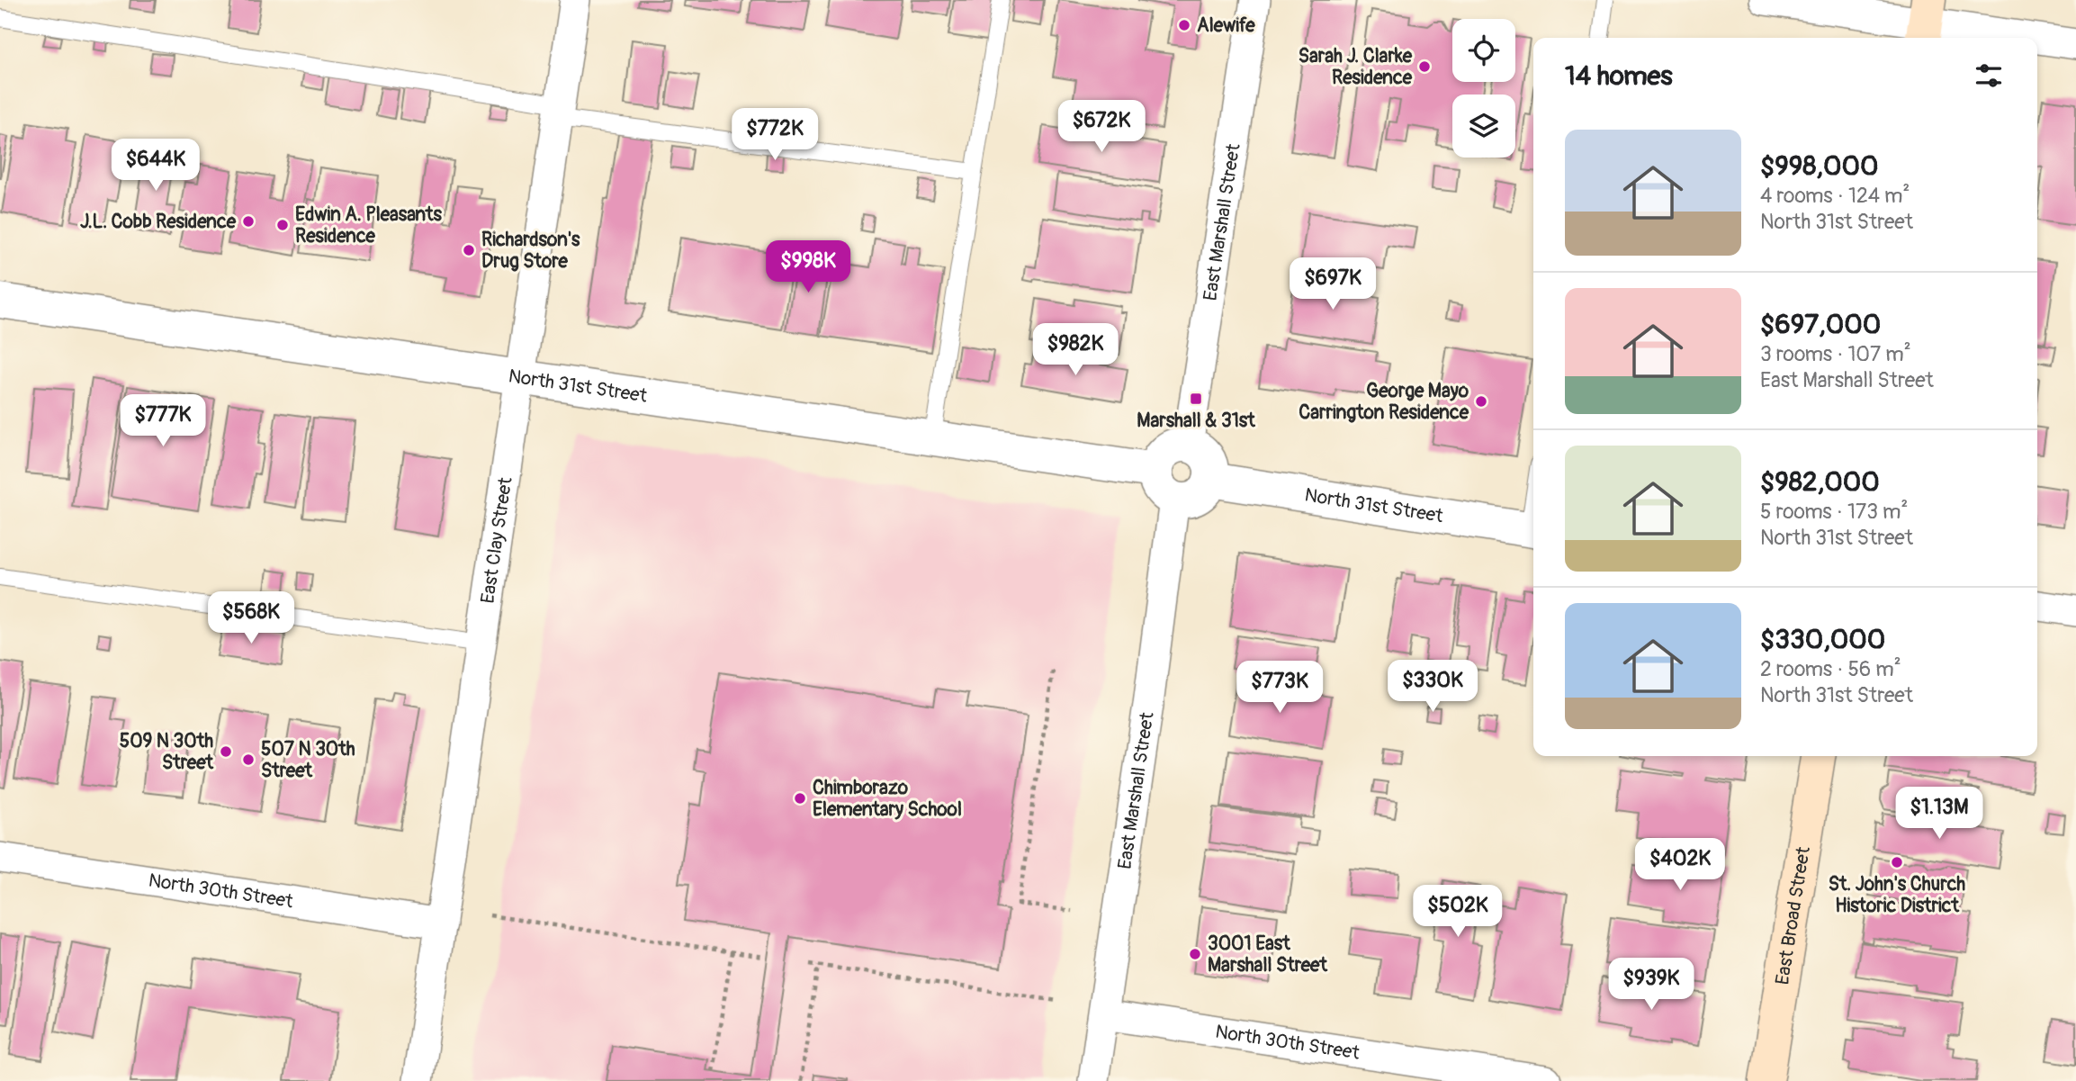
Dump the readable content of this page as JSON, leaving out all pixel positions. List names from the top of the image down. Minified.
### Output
{"streets":{"main road":["East Broad Street"],"street":["East Marshall Street","North 31st Street","East Clay Street","North 30th Street"]},"crossings":[["East Marshall Street","North 31st Street"],["East Marshall Street","North 30th Street"],["North 31st Street","East Clay Street"],["East Clay Street","North 30th Street"]],"places":{"other":["Alewife","Sarah J. Clarke Residence","J.L. Cobb Residence","Edwin A. Pleasants Residence","Richardson's Drug Store","George Mayo Carrington Residence","509 N 30th Street","507 N 30th Street","Chimborazo Elementary School","St. John's Church Historic District","3001 East Marshall Street"],"transit":["Marshall & 31st"]},"page":{"heading":"14 homes","price":["$672K","$772K","$644K","$998K","$697K","$982K","$777K","$568K","$330K","$773K","$1.13M","$402K","$502K","$939K"],"list":[{"name":"$998,000","note":"4 rooms · 124 m² · North 31st Street"},{"name":"$697,000","note":"3 rooms · 107 m² · East Marshall Street"},{"name":"$982,000","note":"5 rooms · 173 m² · North 31st Street"},{"name":"$330,000","note":"2 rooms · 56 m² · North 31st Street"}]}}
